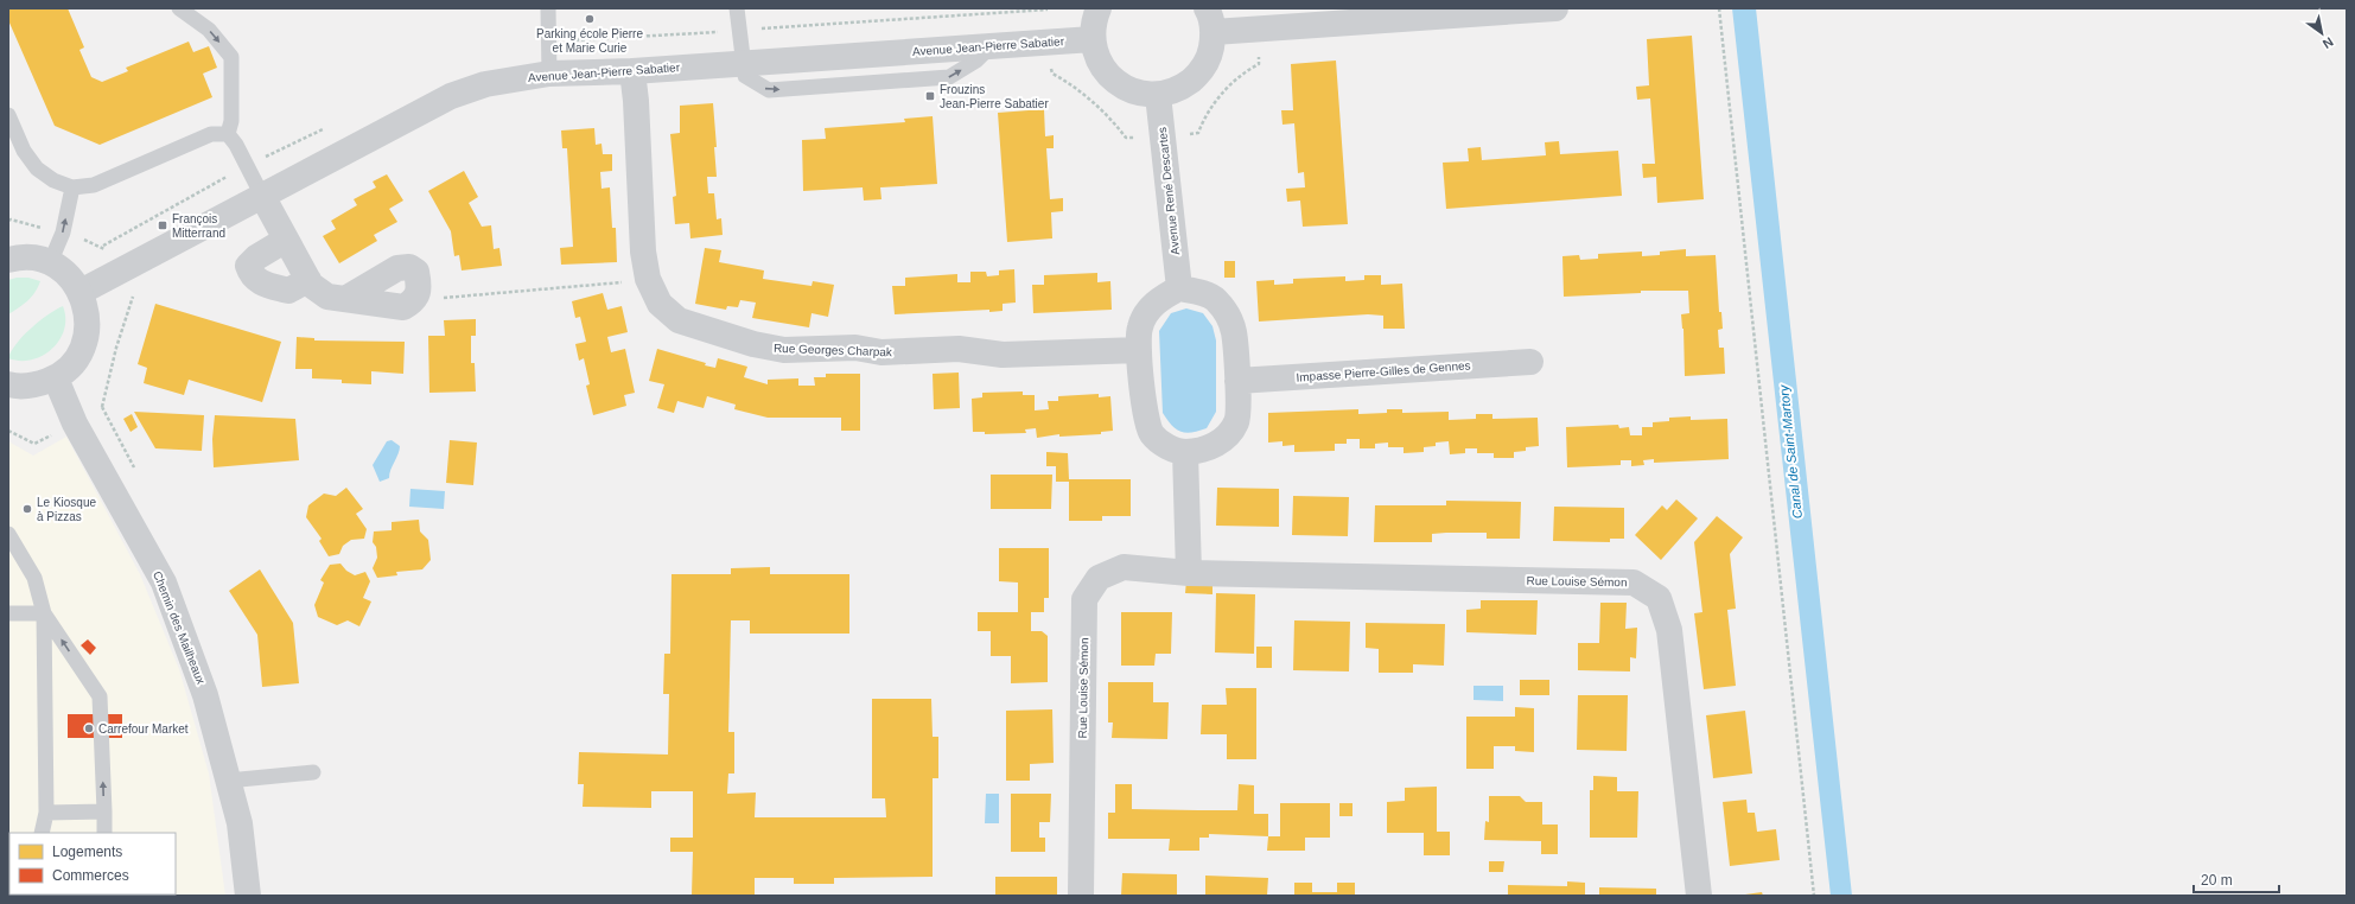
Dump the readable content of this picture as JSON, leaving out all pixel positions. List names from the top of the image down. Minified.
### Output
{"streets":{"street":["Avenue Jean-Pierre Sabatier","Avenue René Descartes","Rue Georges Charpak","Impasse Pierre-Gilles de Gennes","Rue Louise Sémon","Chemin des Mailheaux"]},"crossings":[["Avenue Jean-Pierre Sabatier","Rue Georges Charpak"],["Avenue René Descartes","Rue Georges Charpak"],["Avenue René Descartes","Impasse Pierre-Gilles de Gennes"],["Rue Georges Charpak","Impasse Pierre-Gilles de Gennes"]],"water":["Canal de Saint-Martory"],"places":{"other":["Parking école Pierre et Marie Curie","Le Kiosque à Pizzas","Carrefour Market"],"transit":["Frouzins Jean-Pierre Sabatier","François Mitterrand"]},"legend":["Logements","Commerces"],"scale_bar":"20 m","north":"bottom right"}
